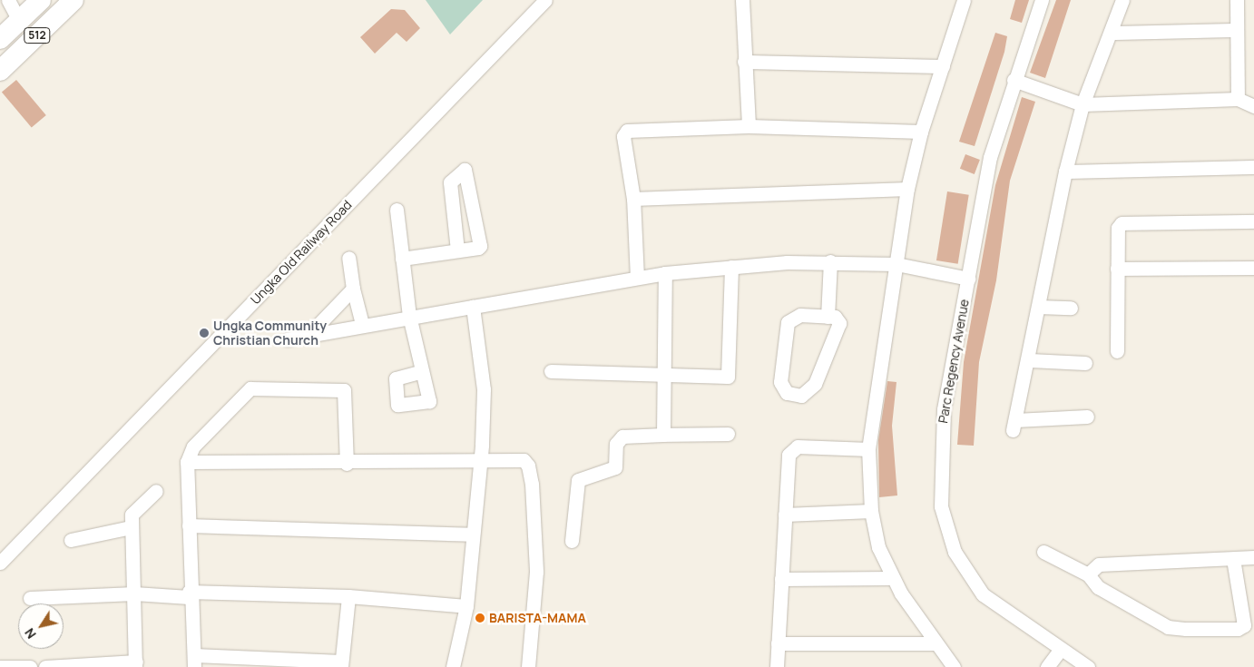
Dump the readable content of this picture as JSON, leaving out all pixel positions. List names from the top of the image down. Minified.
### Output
{"streets":{"main road":["512"],"street":["Ungka Old Railway Road","Parc Regency Avenue"]},"places":["Ungka Community Christian Church","BARISTA-MAMA"],"north":"bottom left"}
